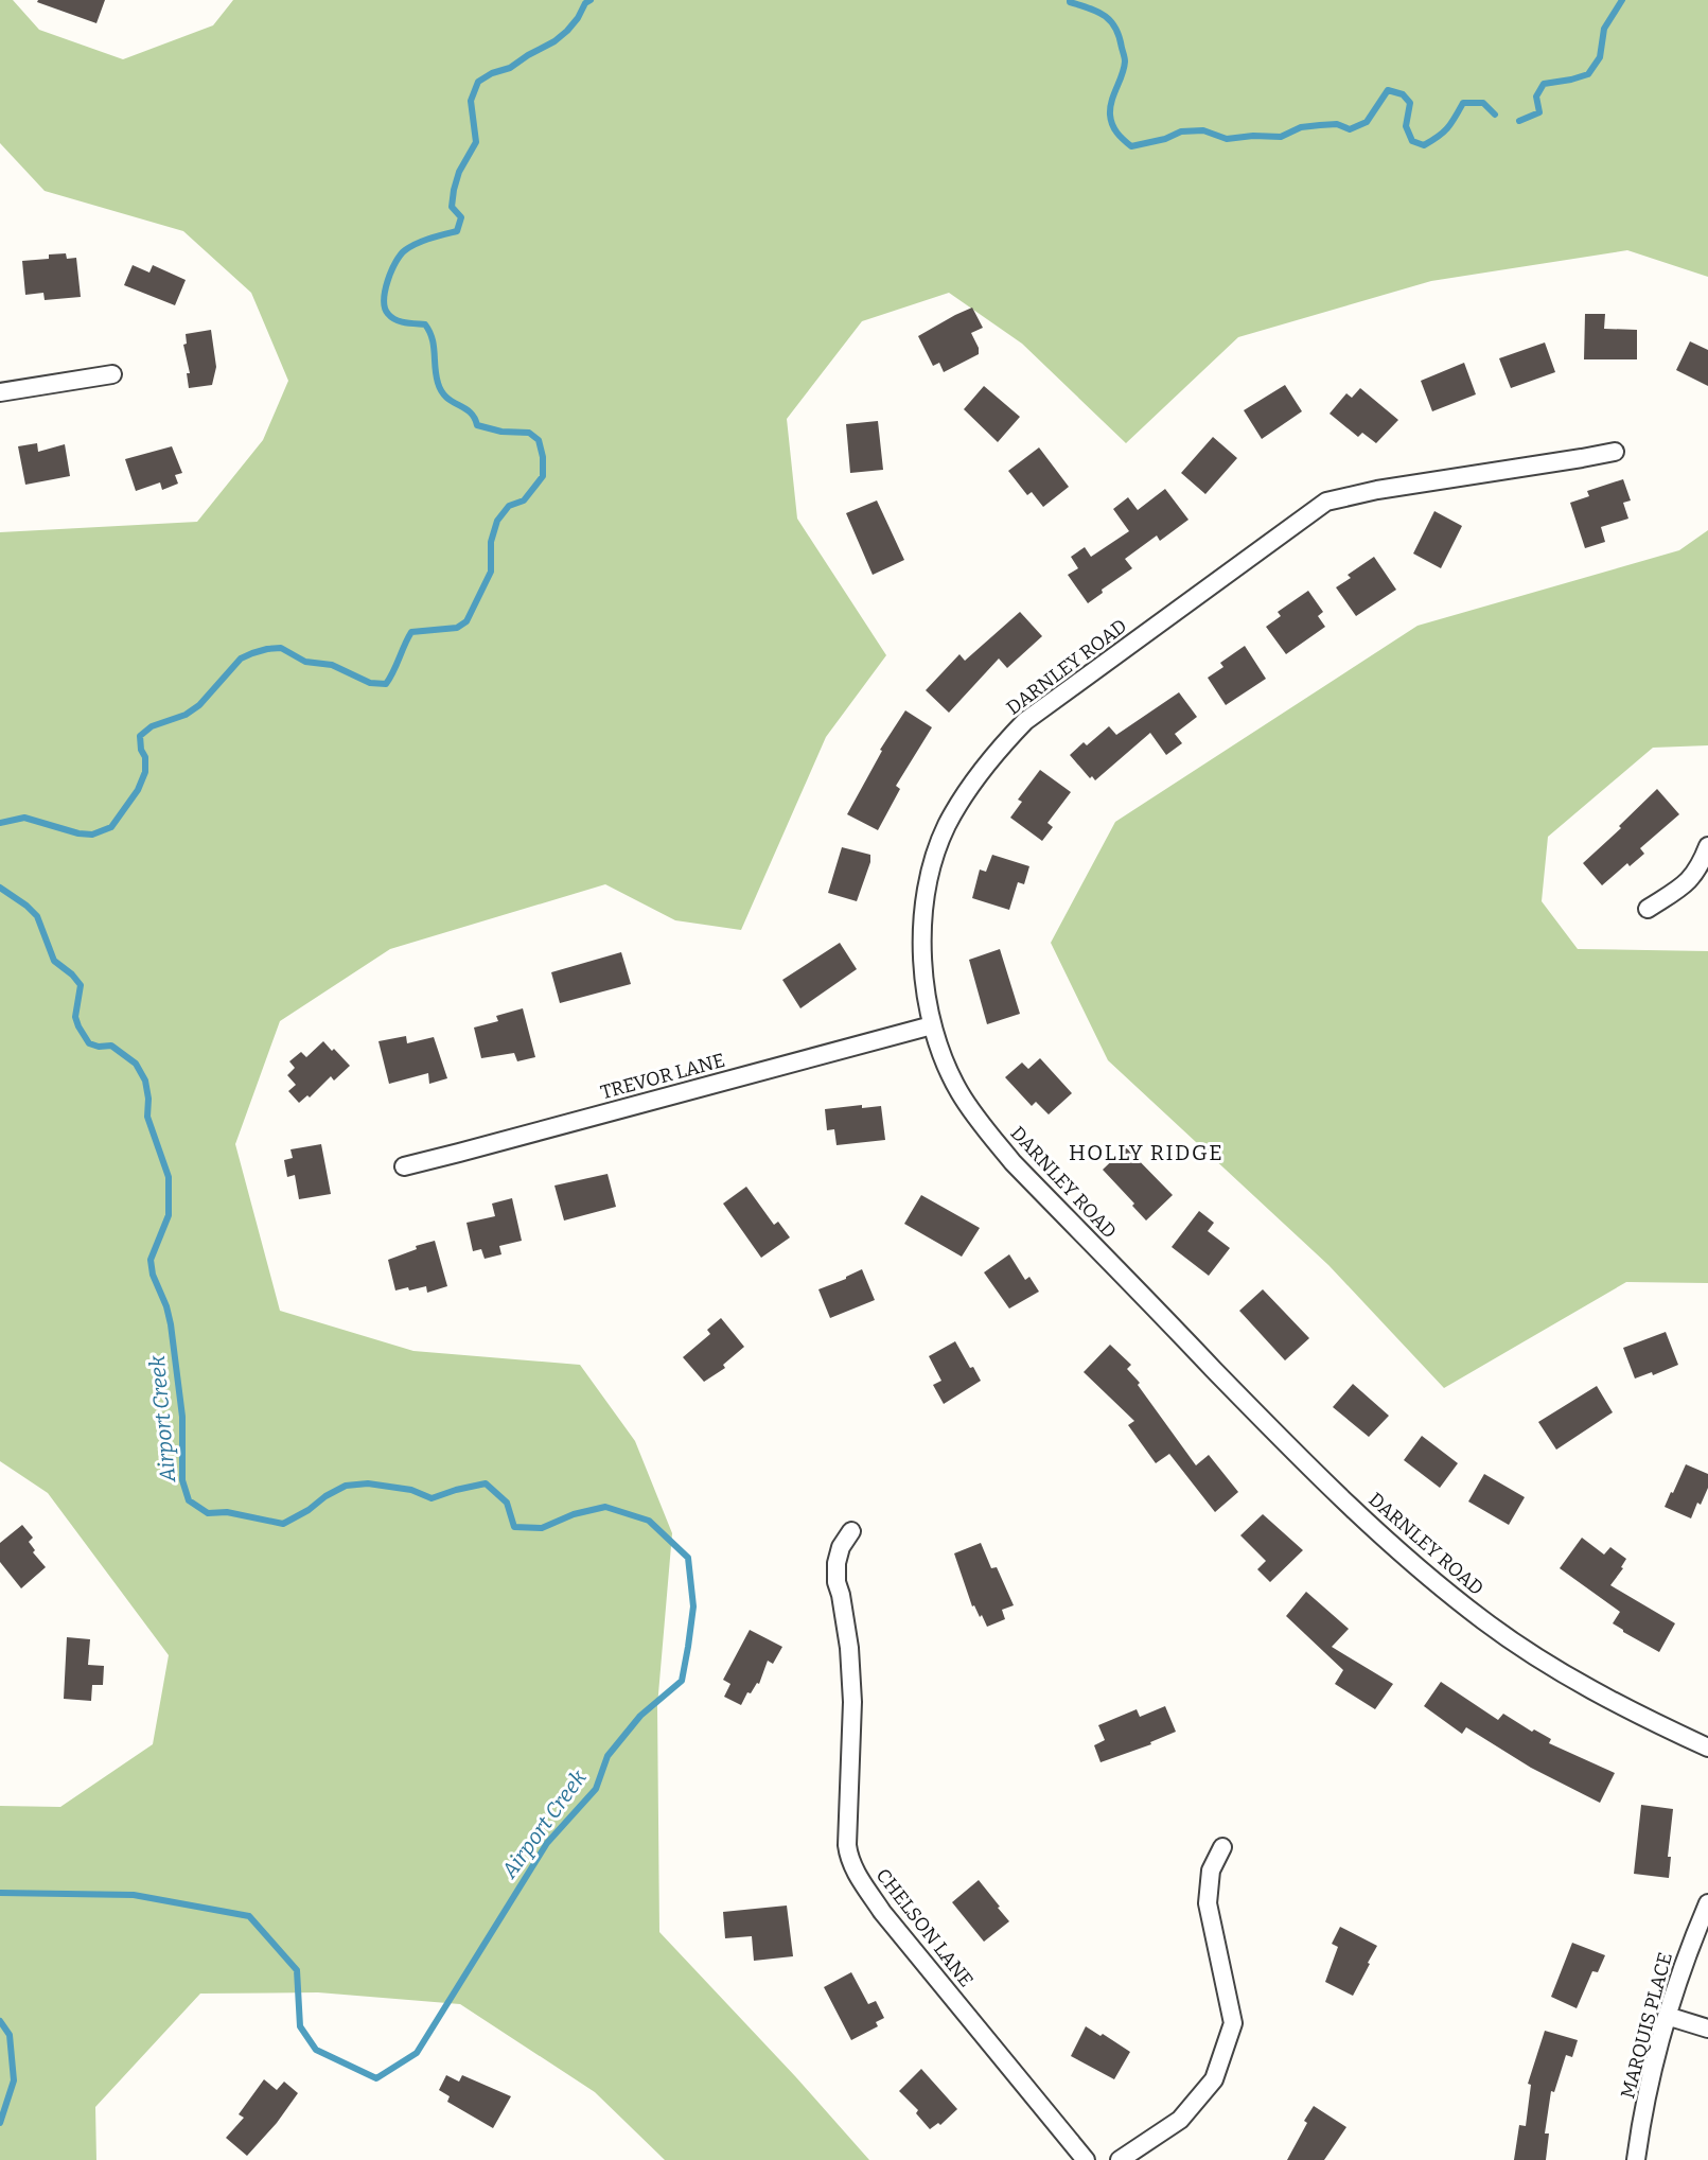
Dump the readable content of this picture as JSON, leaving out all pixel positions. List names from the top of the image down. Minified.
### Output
{"streets":{"street":["DARNLEY ROAD","TREVOR LANE","CHELSON LANE","MARQUIS PLACE"]},"crossings":[["DARNLEY ROAD","TREVOR LANE"]],"districts":["HOLLY RIDGE"],"water":["Airport Creek"]}
